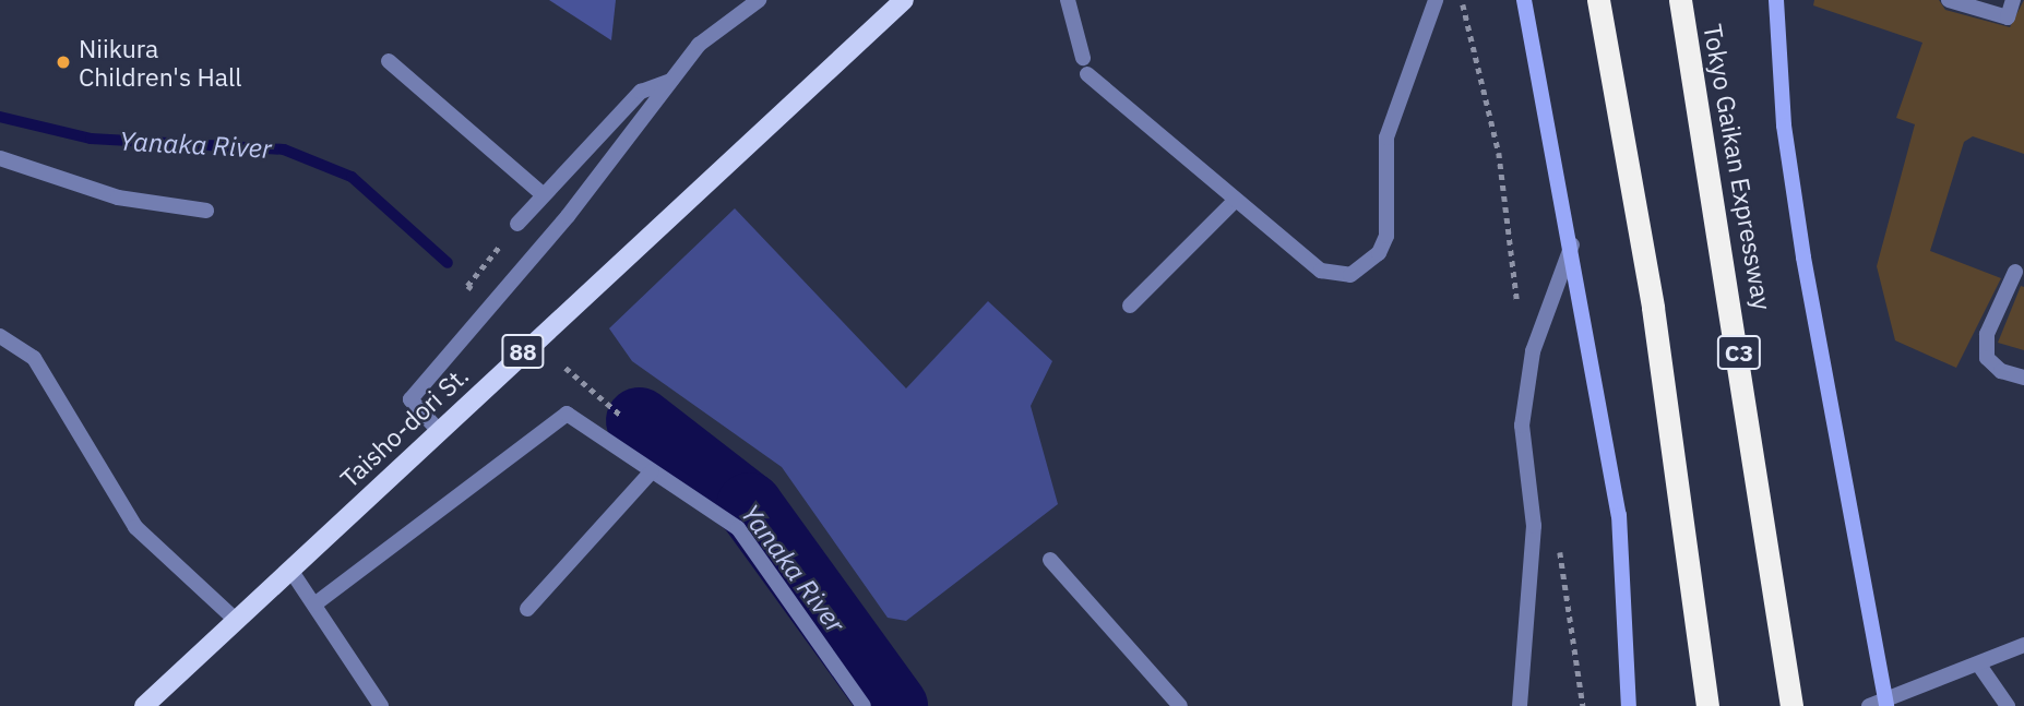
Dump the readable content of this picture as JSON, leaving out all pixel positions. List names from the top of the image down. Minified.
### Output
{"streets":{"highway":["Tokyo Gaikan Expressway","C3"],"main road":["88","Taisho-dori St."]},"water":["Yanaka River"],"places":["Niikura Children's Hall"]}
